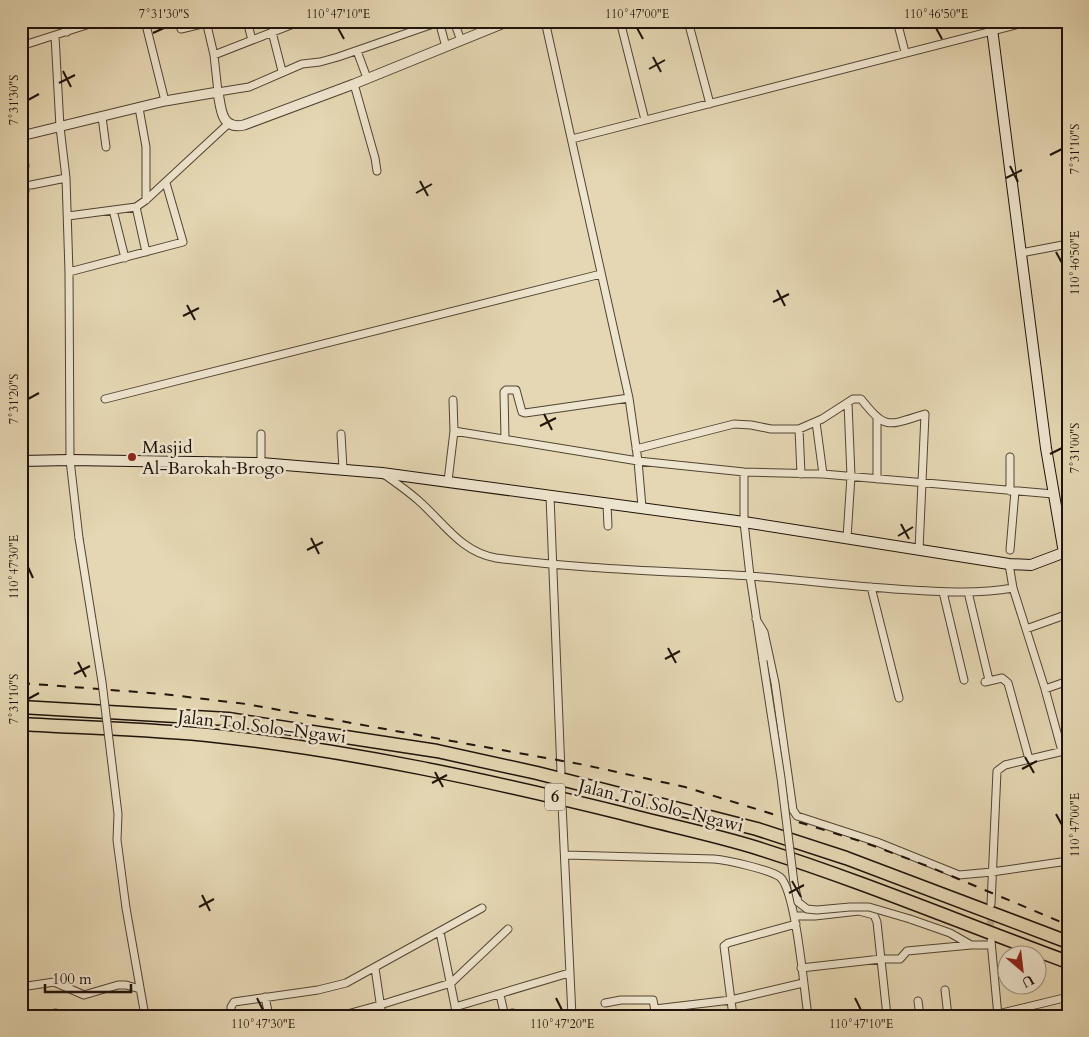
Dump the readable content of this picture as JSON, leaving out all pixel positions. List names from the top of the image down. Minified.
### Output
{"streets":{"highway":["Jalan Tol Solo–Ngawi","6"]},"places":["Masjid Al-Barokah Brogo"],"scale_bar":"100 m","north":"bottom right","coordinates":["7°31'30\"S","110°47'10\"E","110°47'00\"E","110°46'50\"E","7°31'10\"S","7°31'20\"S","7°31'00\"S","110°47'30\"E","110°47'20\"E"]}
